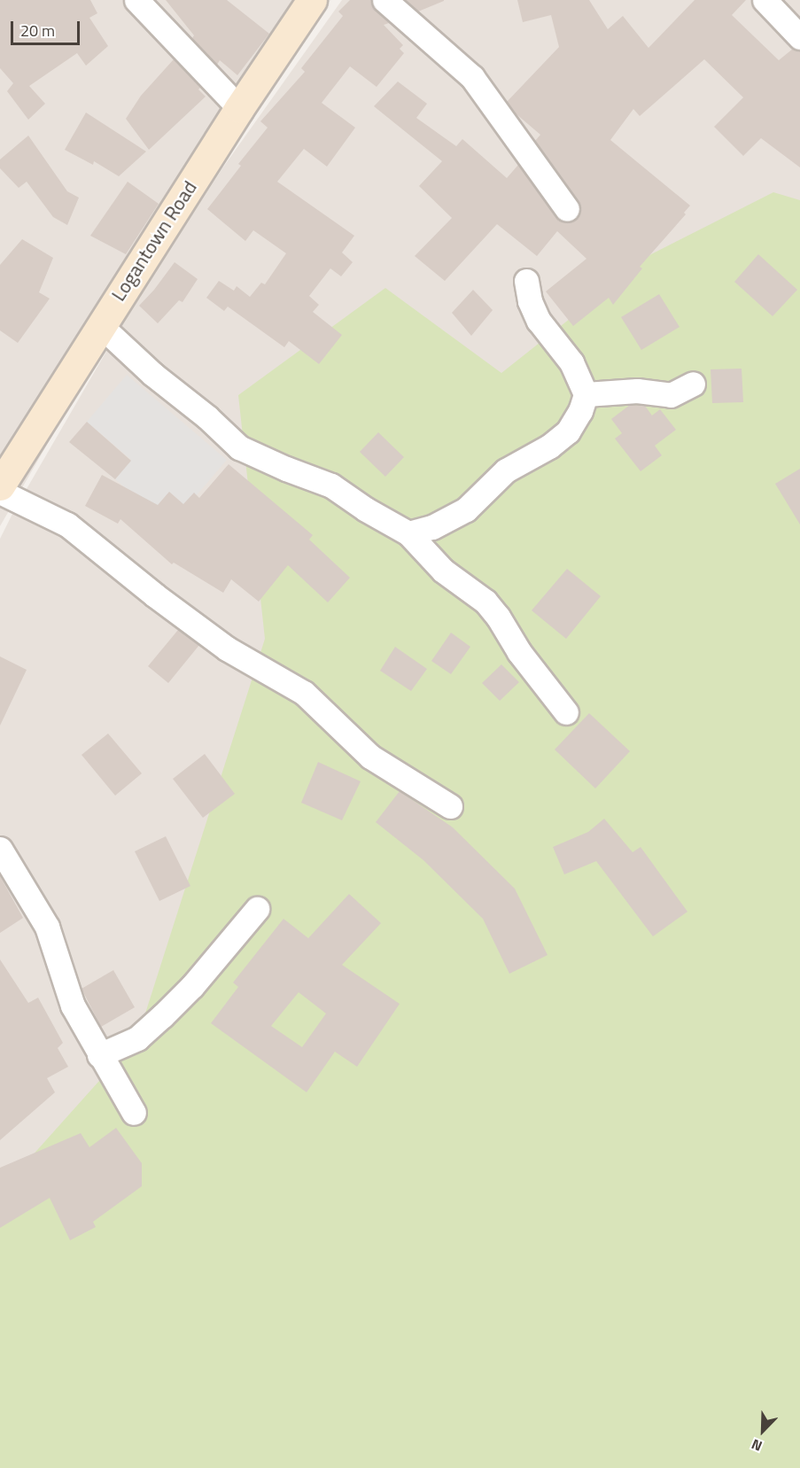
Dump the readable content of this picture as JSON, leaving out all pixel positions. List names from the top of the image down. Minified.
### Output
{"streets":{"street":["Logantown Road"]},"scale_bar":"20 m","north":"bottom left"}
